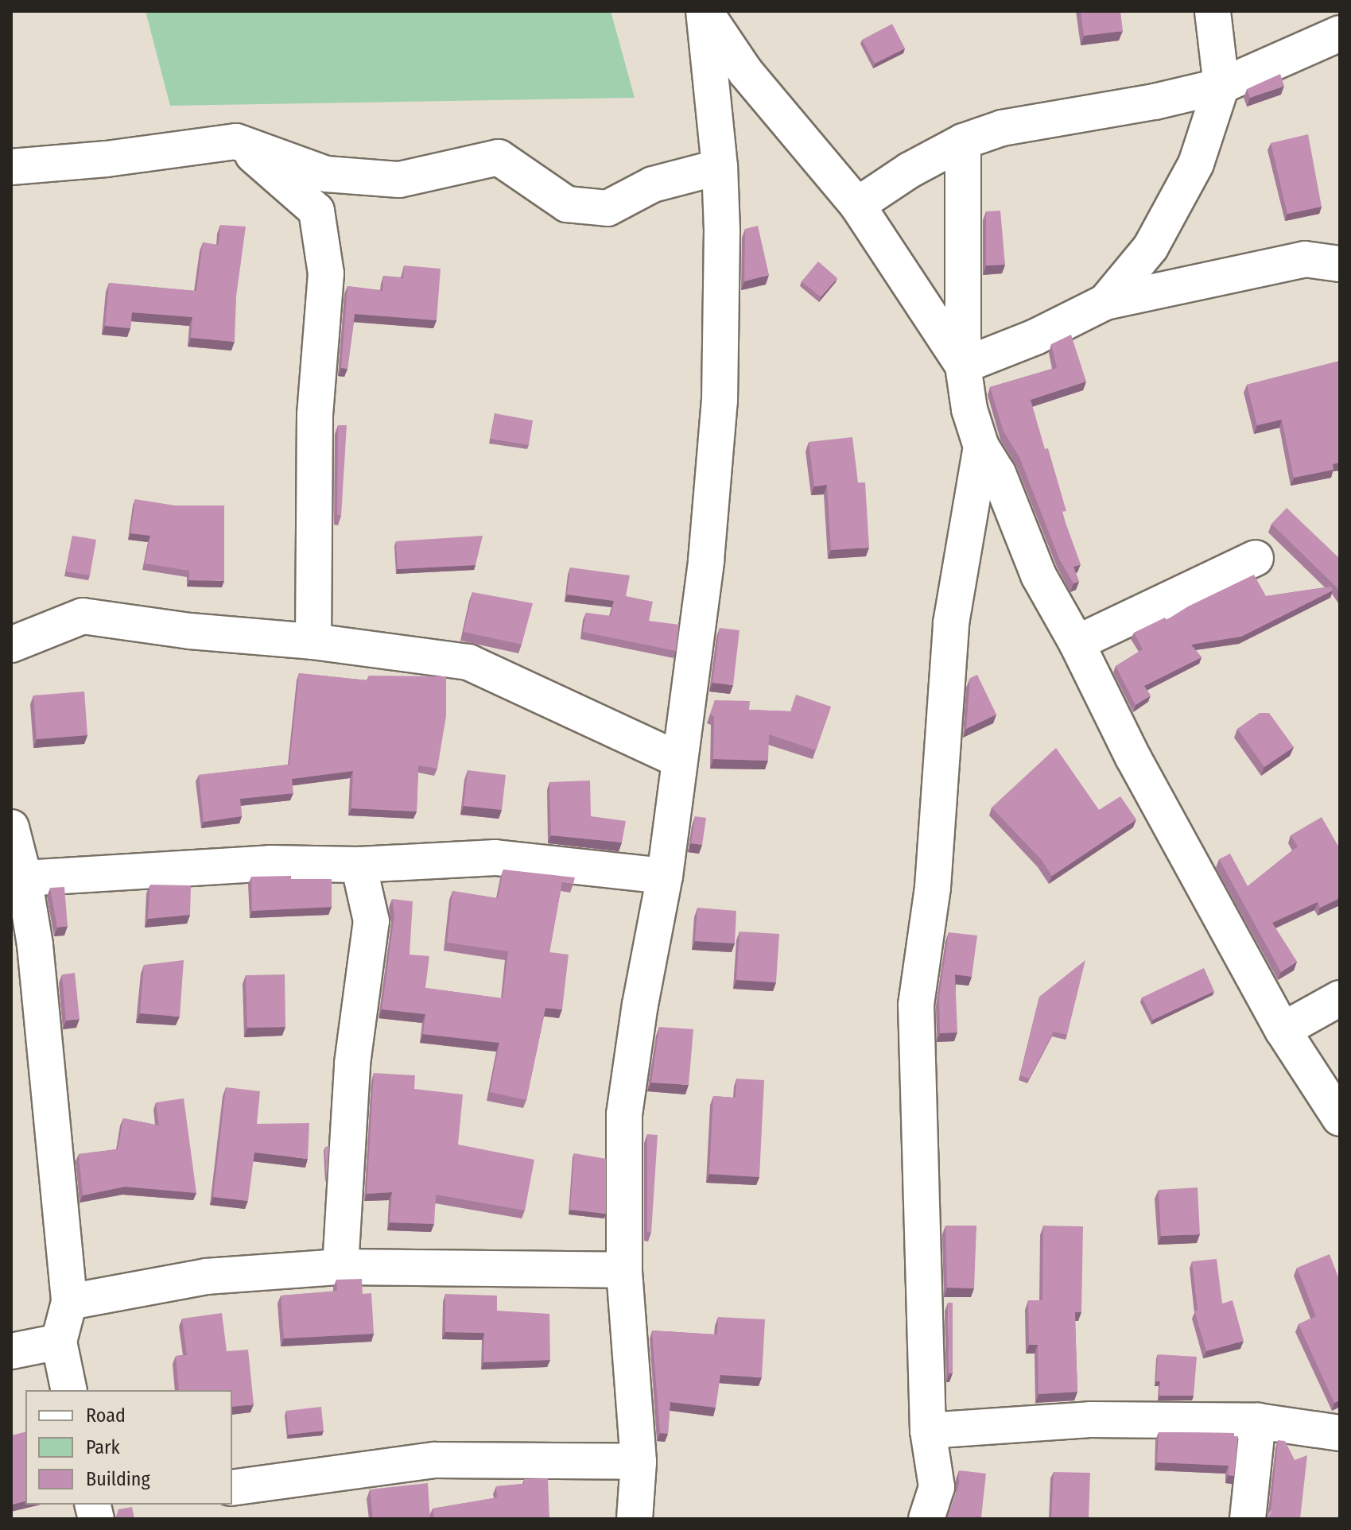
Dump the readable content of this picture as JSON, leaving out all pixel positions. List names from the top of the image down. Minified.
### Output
{"legend":["Road","Park","Building"]}
